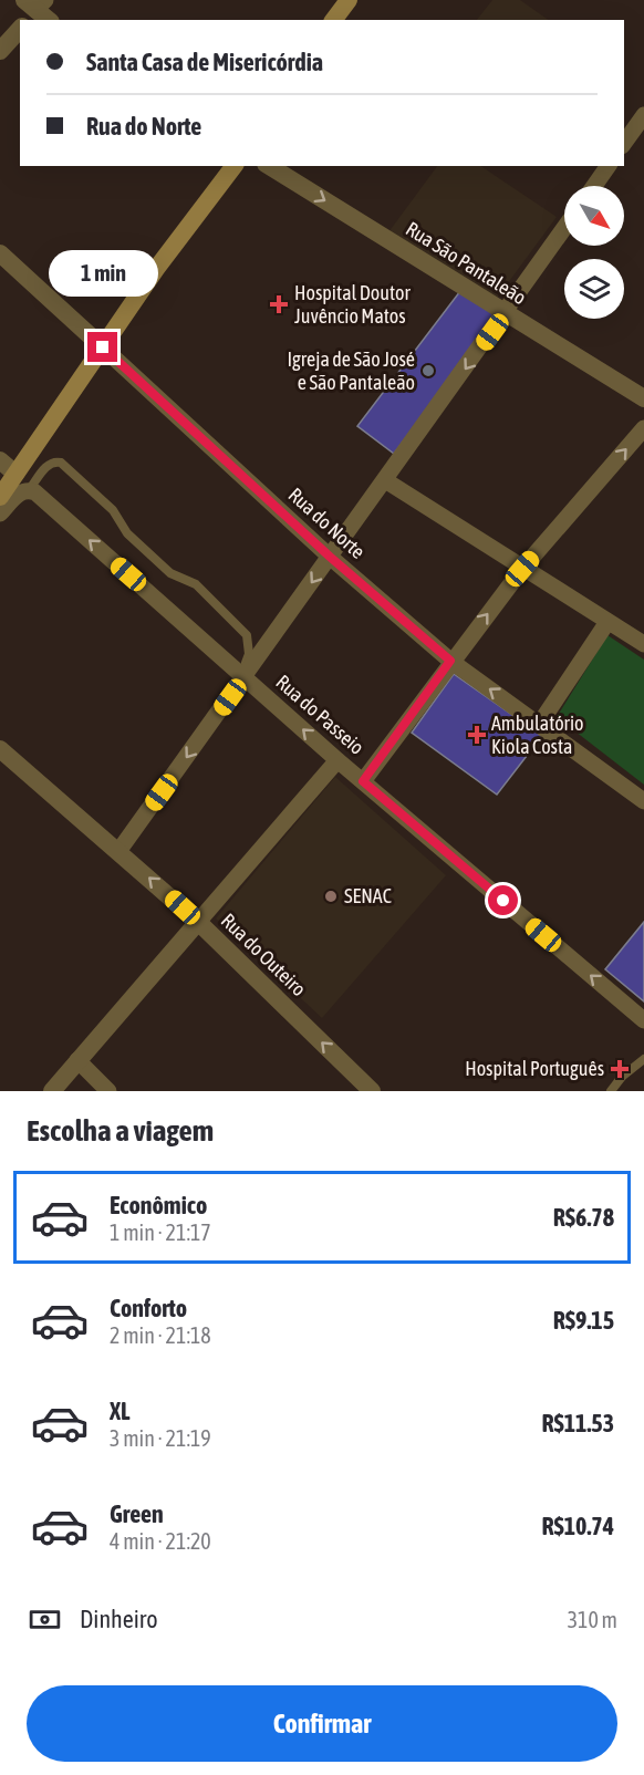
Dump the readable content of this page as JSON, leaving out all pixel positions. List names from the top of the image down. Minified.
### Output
{"streets":{"street":["Rua São Pantaleão","Rua do Norte","Rua do Passeio","Rua do Outeiro"]},"one_way":["Rua São Pantaleão","Rua do Passeio","Rua do Outeiro"],"places":{"health":["Hospital Doutor Juvêncio Matos","Ambulatório Kiola Costa","Hospital Português"],"other":["Igreja de São José e São Pantaleão","SENAC"]},"north":"bottom right","page":{"banner":["Santa Casa de Misericórdia","Rua do Norte"],"bubble":"1 min","heading":"Escolha a viagem","list":[{"name":"Econômico","note":"1 min · 21:17","value":"R$6.78"},{"name":"Conforto","note":"2 min · 21:18","value":"R$9.15"},{"name":"XL","note":"3 min · 21:19","value":"R$11.53"},{"name":"Green","note":"4 min · 21:20","value":"R$10.74"}],"pay":["Dinheiro","310 m"],"buttons":"Confirmar"}}
